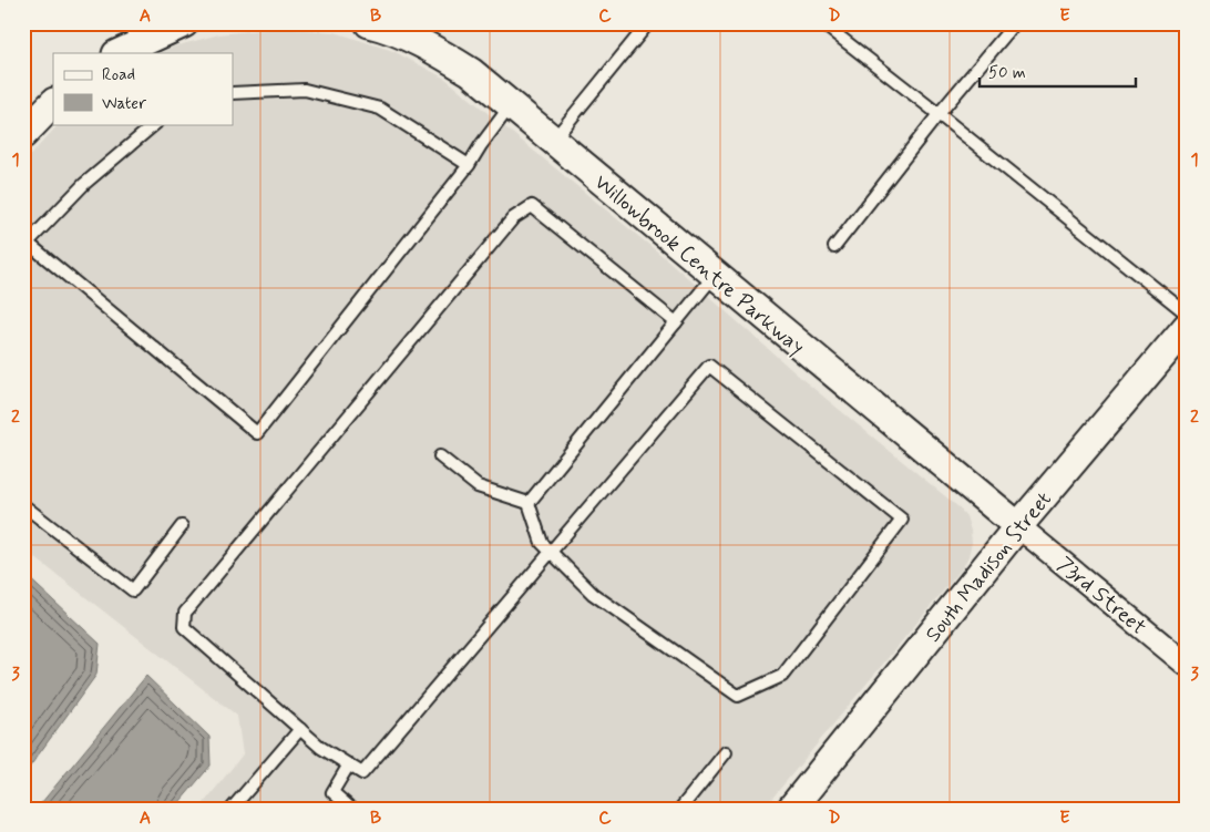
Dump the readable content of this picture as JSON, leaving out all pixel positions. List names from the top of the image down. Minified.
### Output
{"streets":{"street":["Willowbrook Centre Parkway","South Madison Street","73rd Street"]},"crossings":[["Willowbrook Centre Parkway","South Madison Street"],["Willowbrook Centre Parkway","73rd Street"],["South Madison Street","73rd Street"]],"legend":["Road","Water"],"scale_bar":"50 m","grid":{"columns":["A","B","C","D","E"],"rows":["1","2","3"]}}
